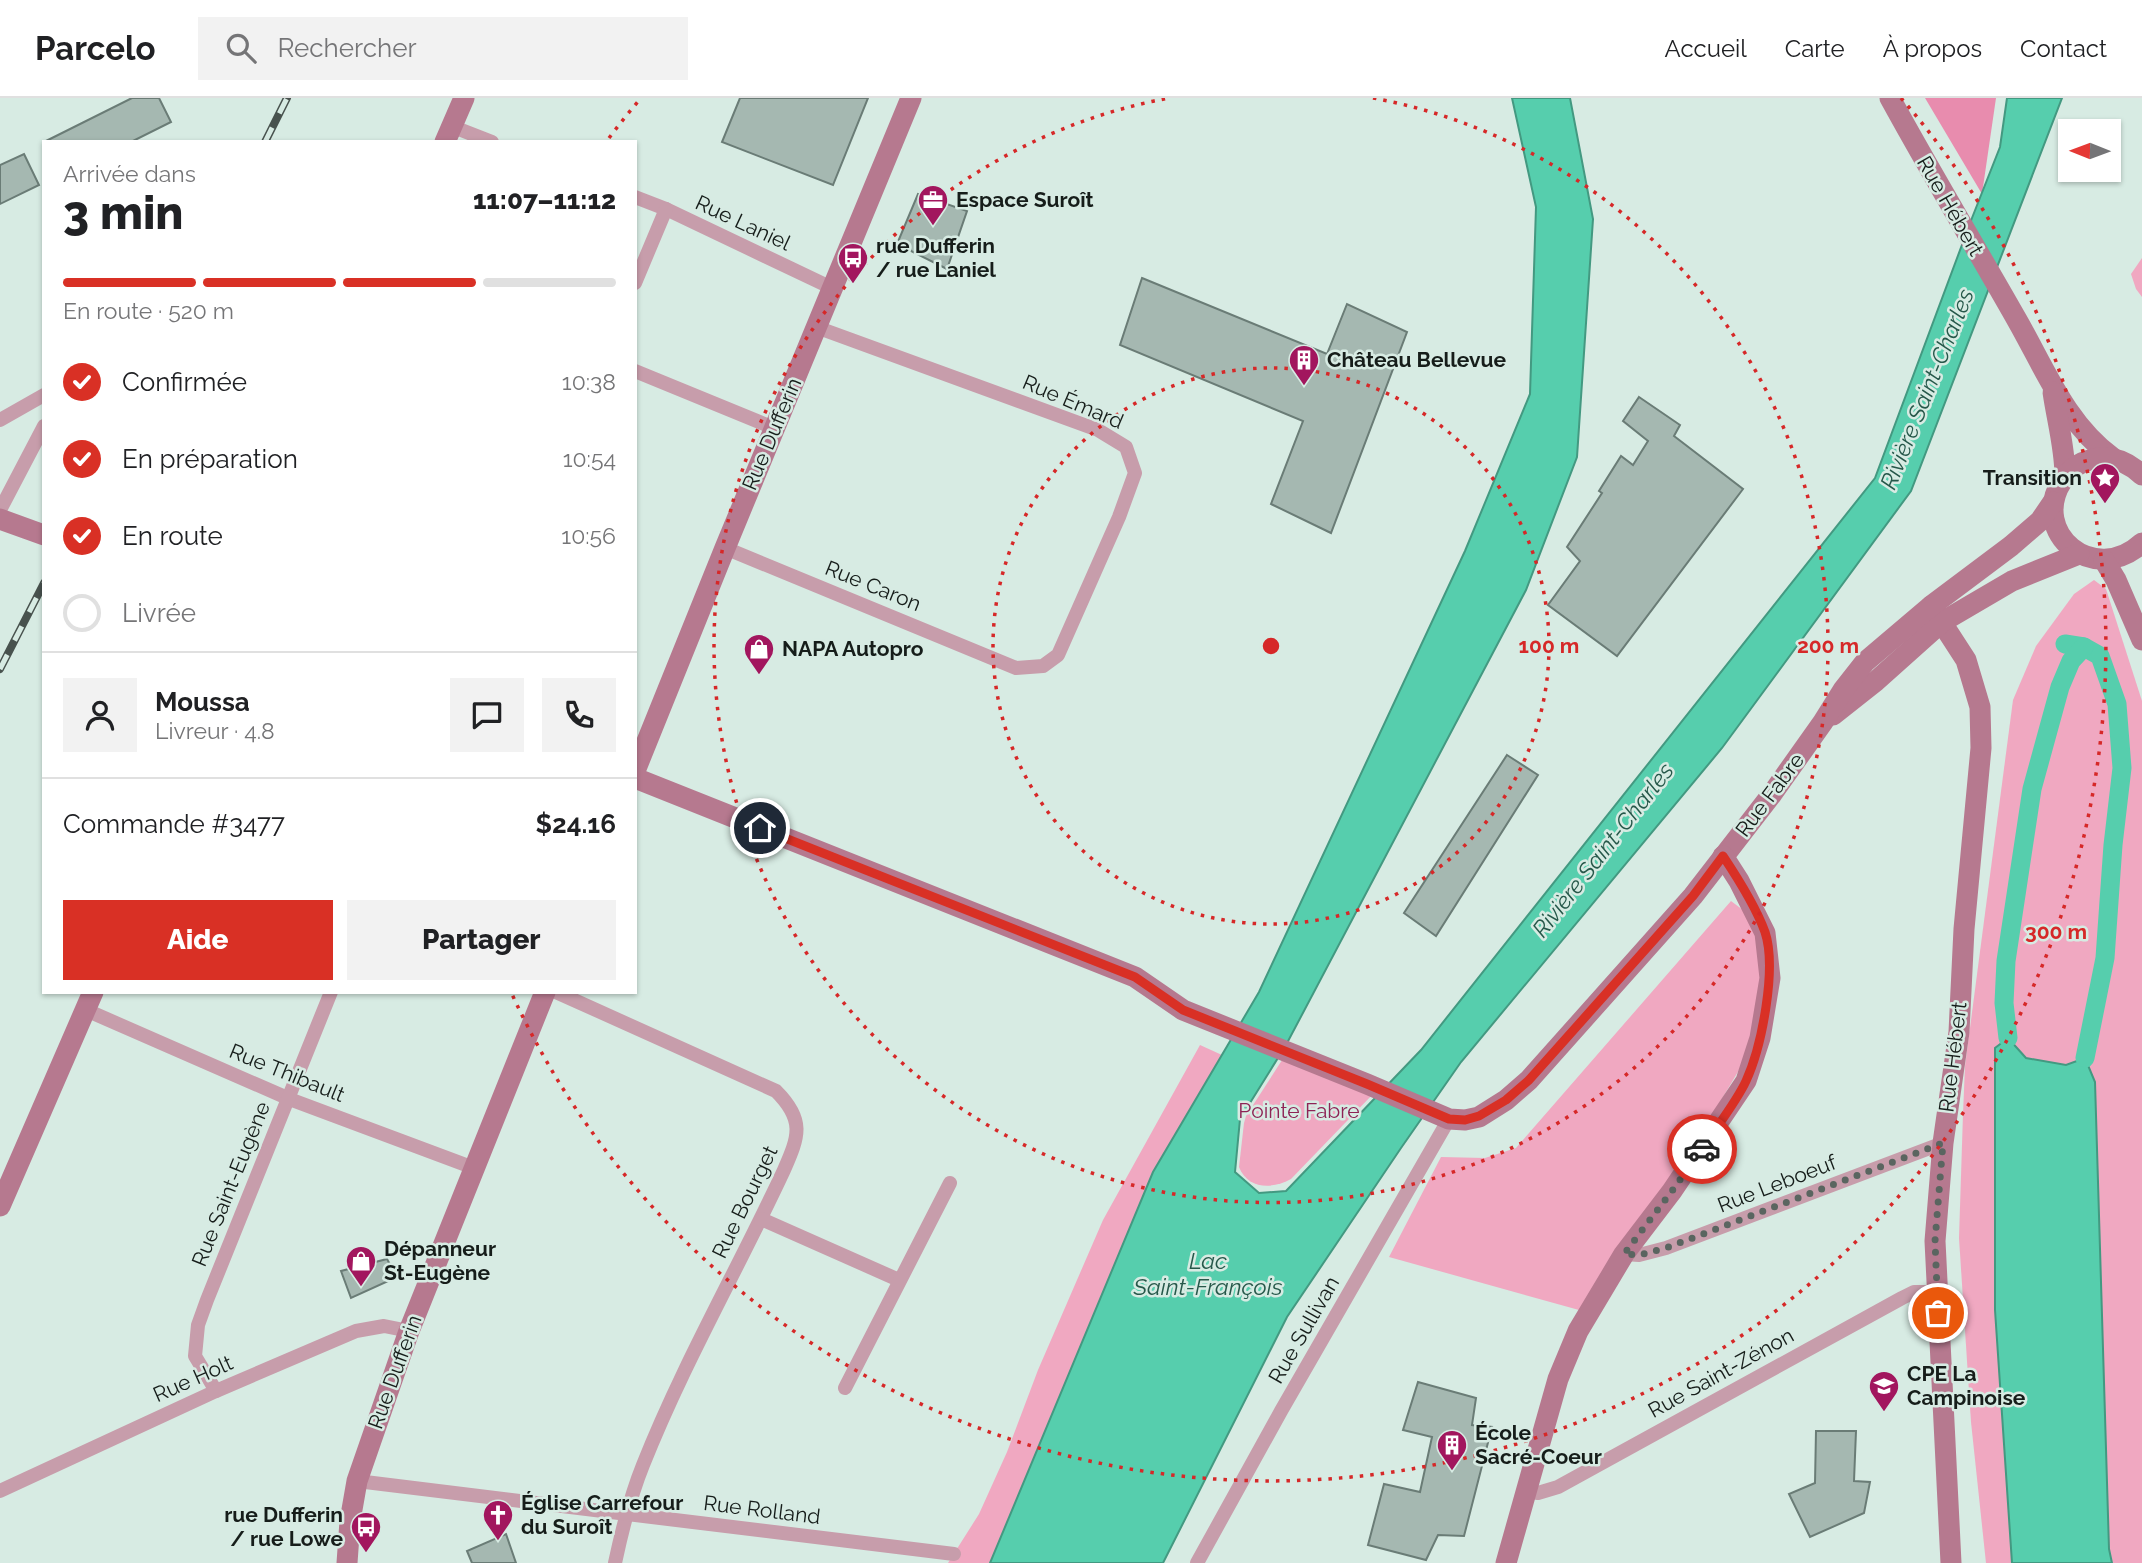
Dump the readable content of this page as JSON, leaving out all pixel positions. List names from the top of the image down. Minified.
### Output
{"streets":{"street":["Rue Hébert","Rue Laniel","Rue Émard","Rue Dufferin","Rue Caron","Rue Fabre","Rue Thibault","Rue Saint-Eugène","Rue Leboeuf","Rue Bourget","Rue Sullivan","Rue Saint-Zénon","Rue Holt","Rue Rolland"]},"crossings":[["Rue Hébert","Rue Fabre"],["Rue Hébert","Rue Leboeuf"],["Rue Hébert","Rue Saint-Zénon"],["Rue Laniel","Rue Dufferin"],["Rue Émard","Rue Dufferin"],["Rue Émard","Rue Caron"],["Rue Dufferin","Rue Caron"],["Rue Dufferin","Rue Thibault"],["Rue Dufferin","Rue Holt"],["Rue Dufferin","Rue Rolland"],["Rue Fabre","Rue Sullivan"],["Rue Thibault","Rue Saint-Eugène"],["Rue Saint-Eugène","Rue Holt"],["Rue Bourget","Rue Rolland"]],"water":["Rivière Saint-Charles","Lac Saint-François"],"parks":["Pointe Fabre"],"places":{"office":["Espace Suroît"],"bus stop":["rue Dufferin / rue Laniel","rue Dufferin / rue Lowe"],"building":["Château Bellevue","École Sacré-Coeur"],"place":["Transition"],"shop":["NAPA Autopro","Dépanneur St-Eugène"],"school or university":["CPE La Campinoise"],"church":["Église Carrefour du Suroît"]},"north":"left","page":{"header":"Parcelo","search":"Rechercher","nav":["Accueil","Carte","À propos","Contact"],"heading":["3 min","Arrivée dans","11:07–11:12"],"panel":["Moussa","Livreur · 4.8","Commande #3477","$24.16"],"bar":"En route · 520 m","list":[["Confirmée","10:38"],["En préparation","10:54"],["En route","10:56"],"Livrée"],"buttons":["Aide","Partager"]},"rings":["100 m","200 m","300 m"]}
